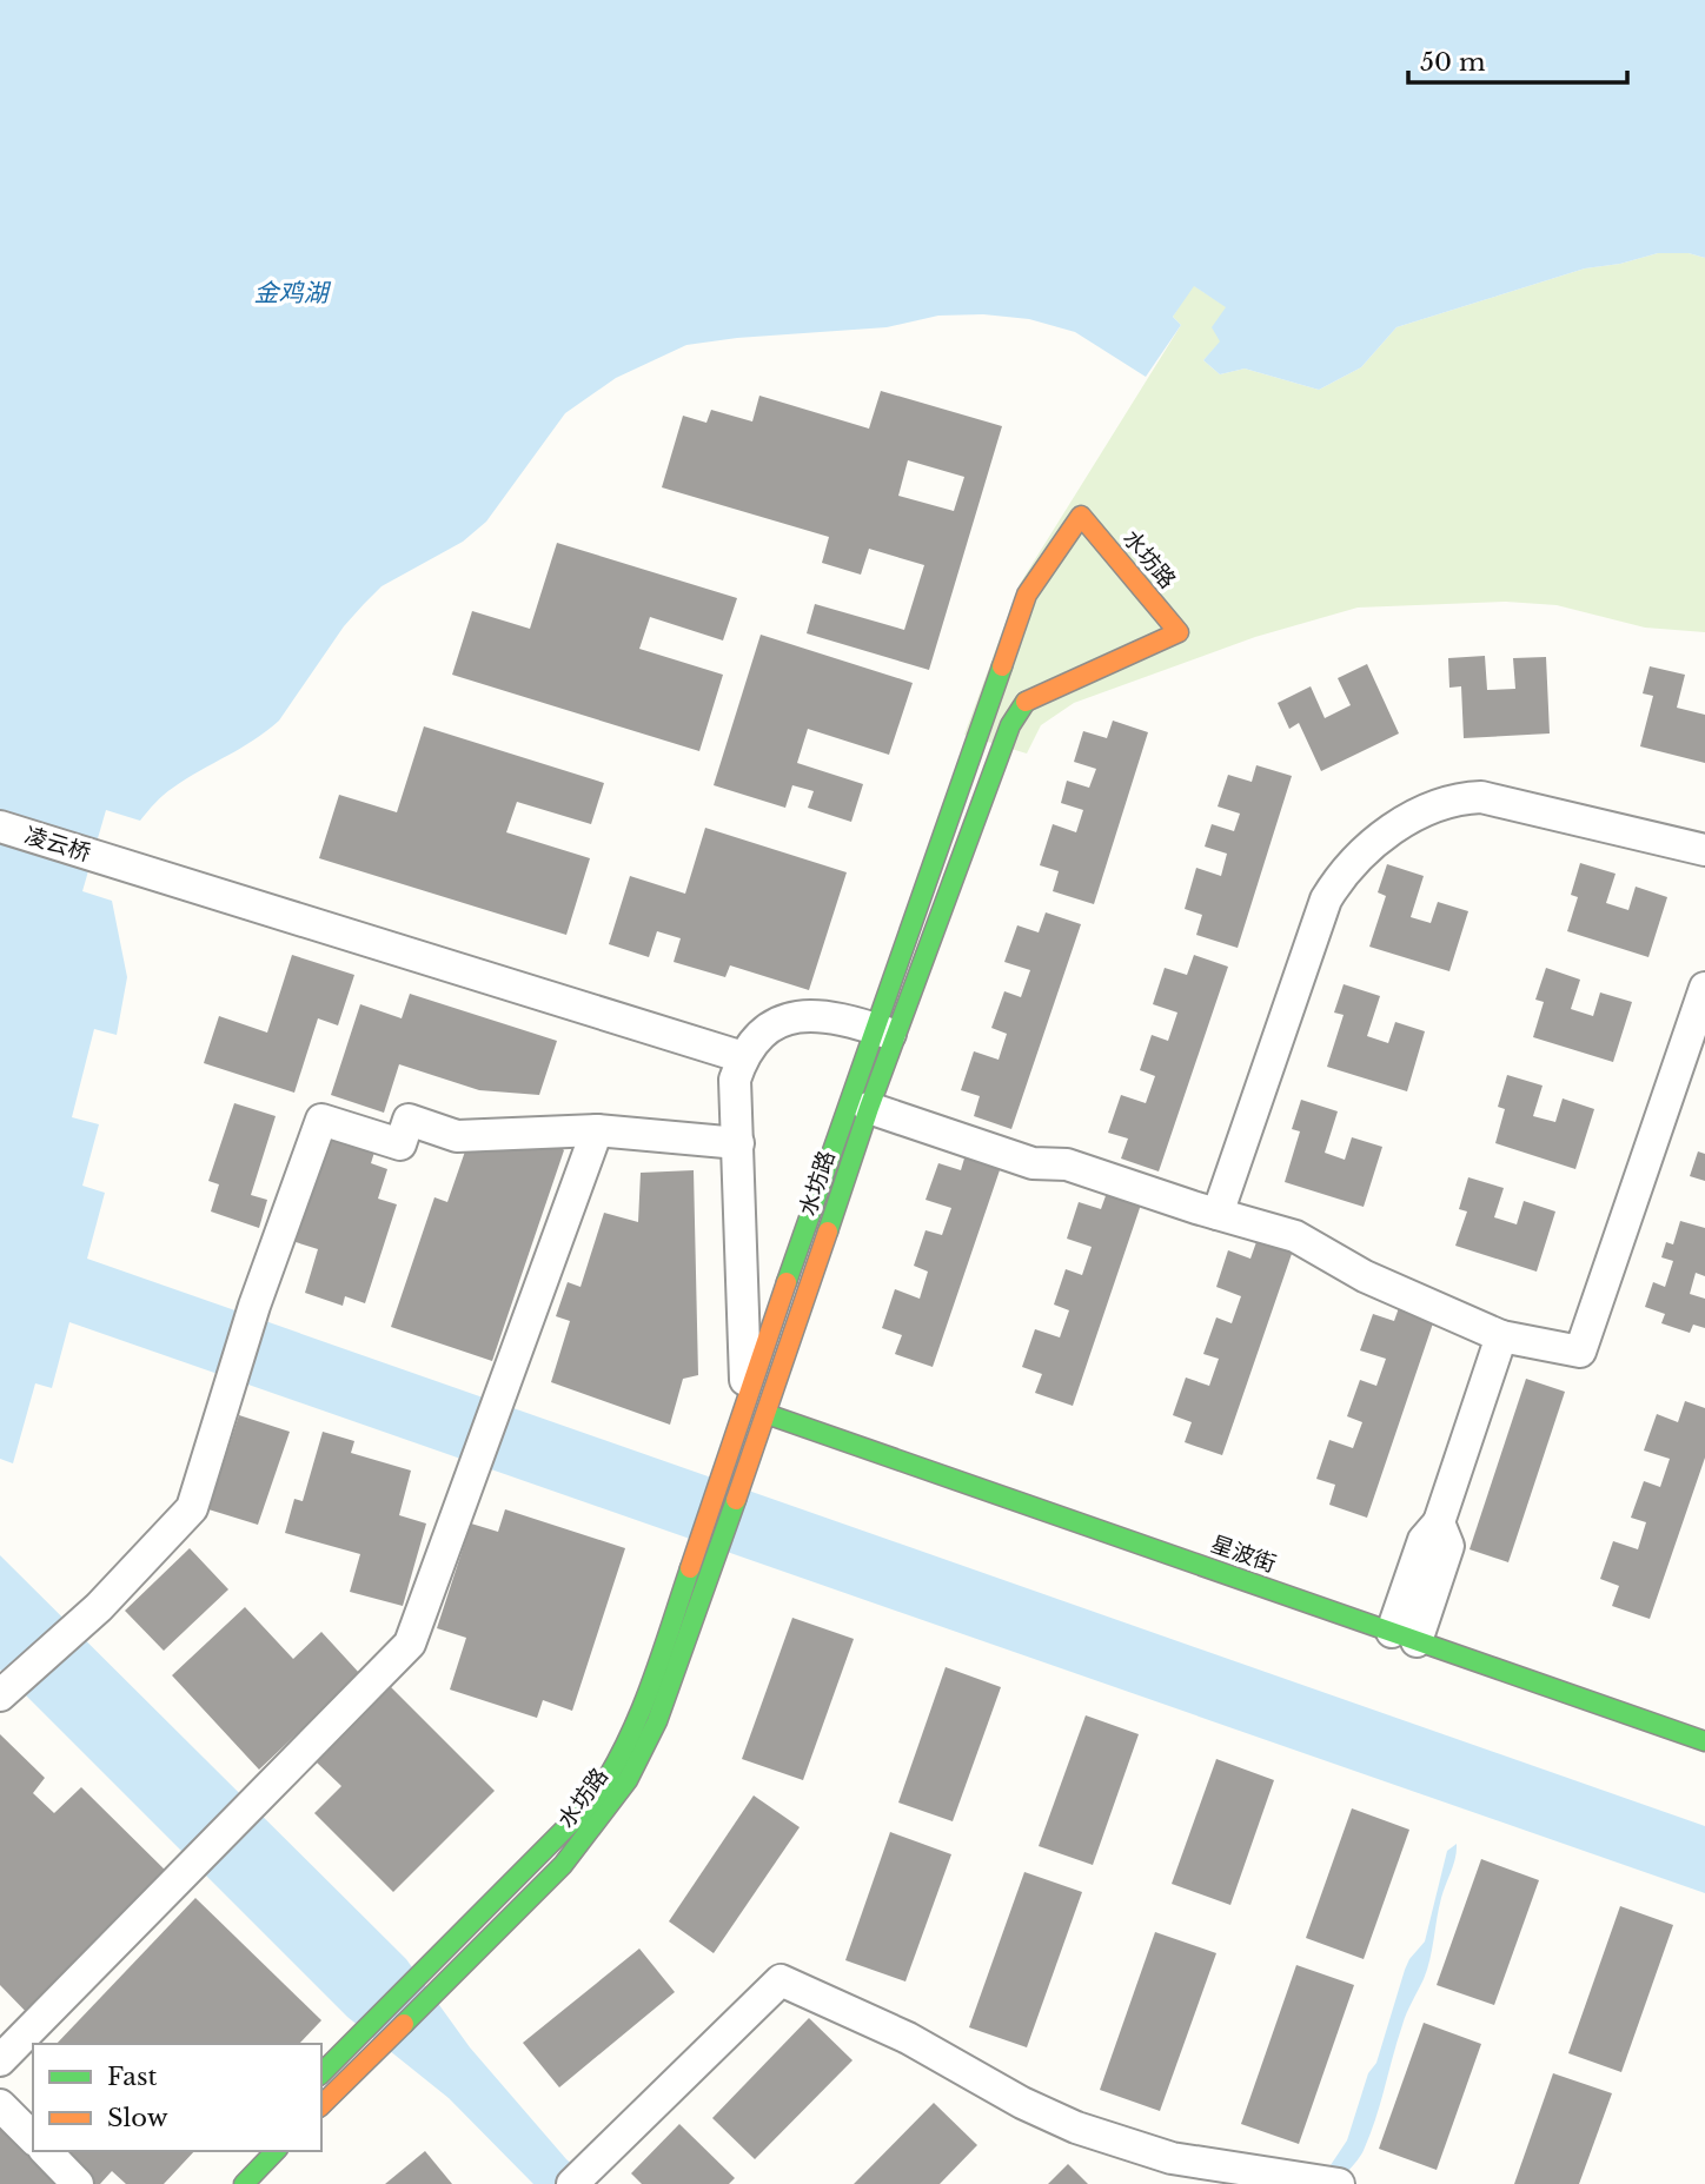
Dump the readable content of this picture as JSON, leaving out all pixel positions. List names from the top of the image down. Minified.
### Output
{"streets":{"street":["水坊路","凌云桥","星波街"]},"crossings":[["水坊路","星波街"]],"water":["金鸡湖"],"legend":["Fast","Slow"],"scale_bar":"50 m"}
